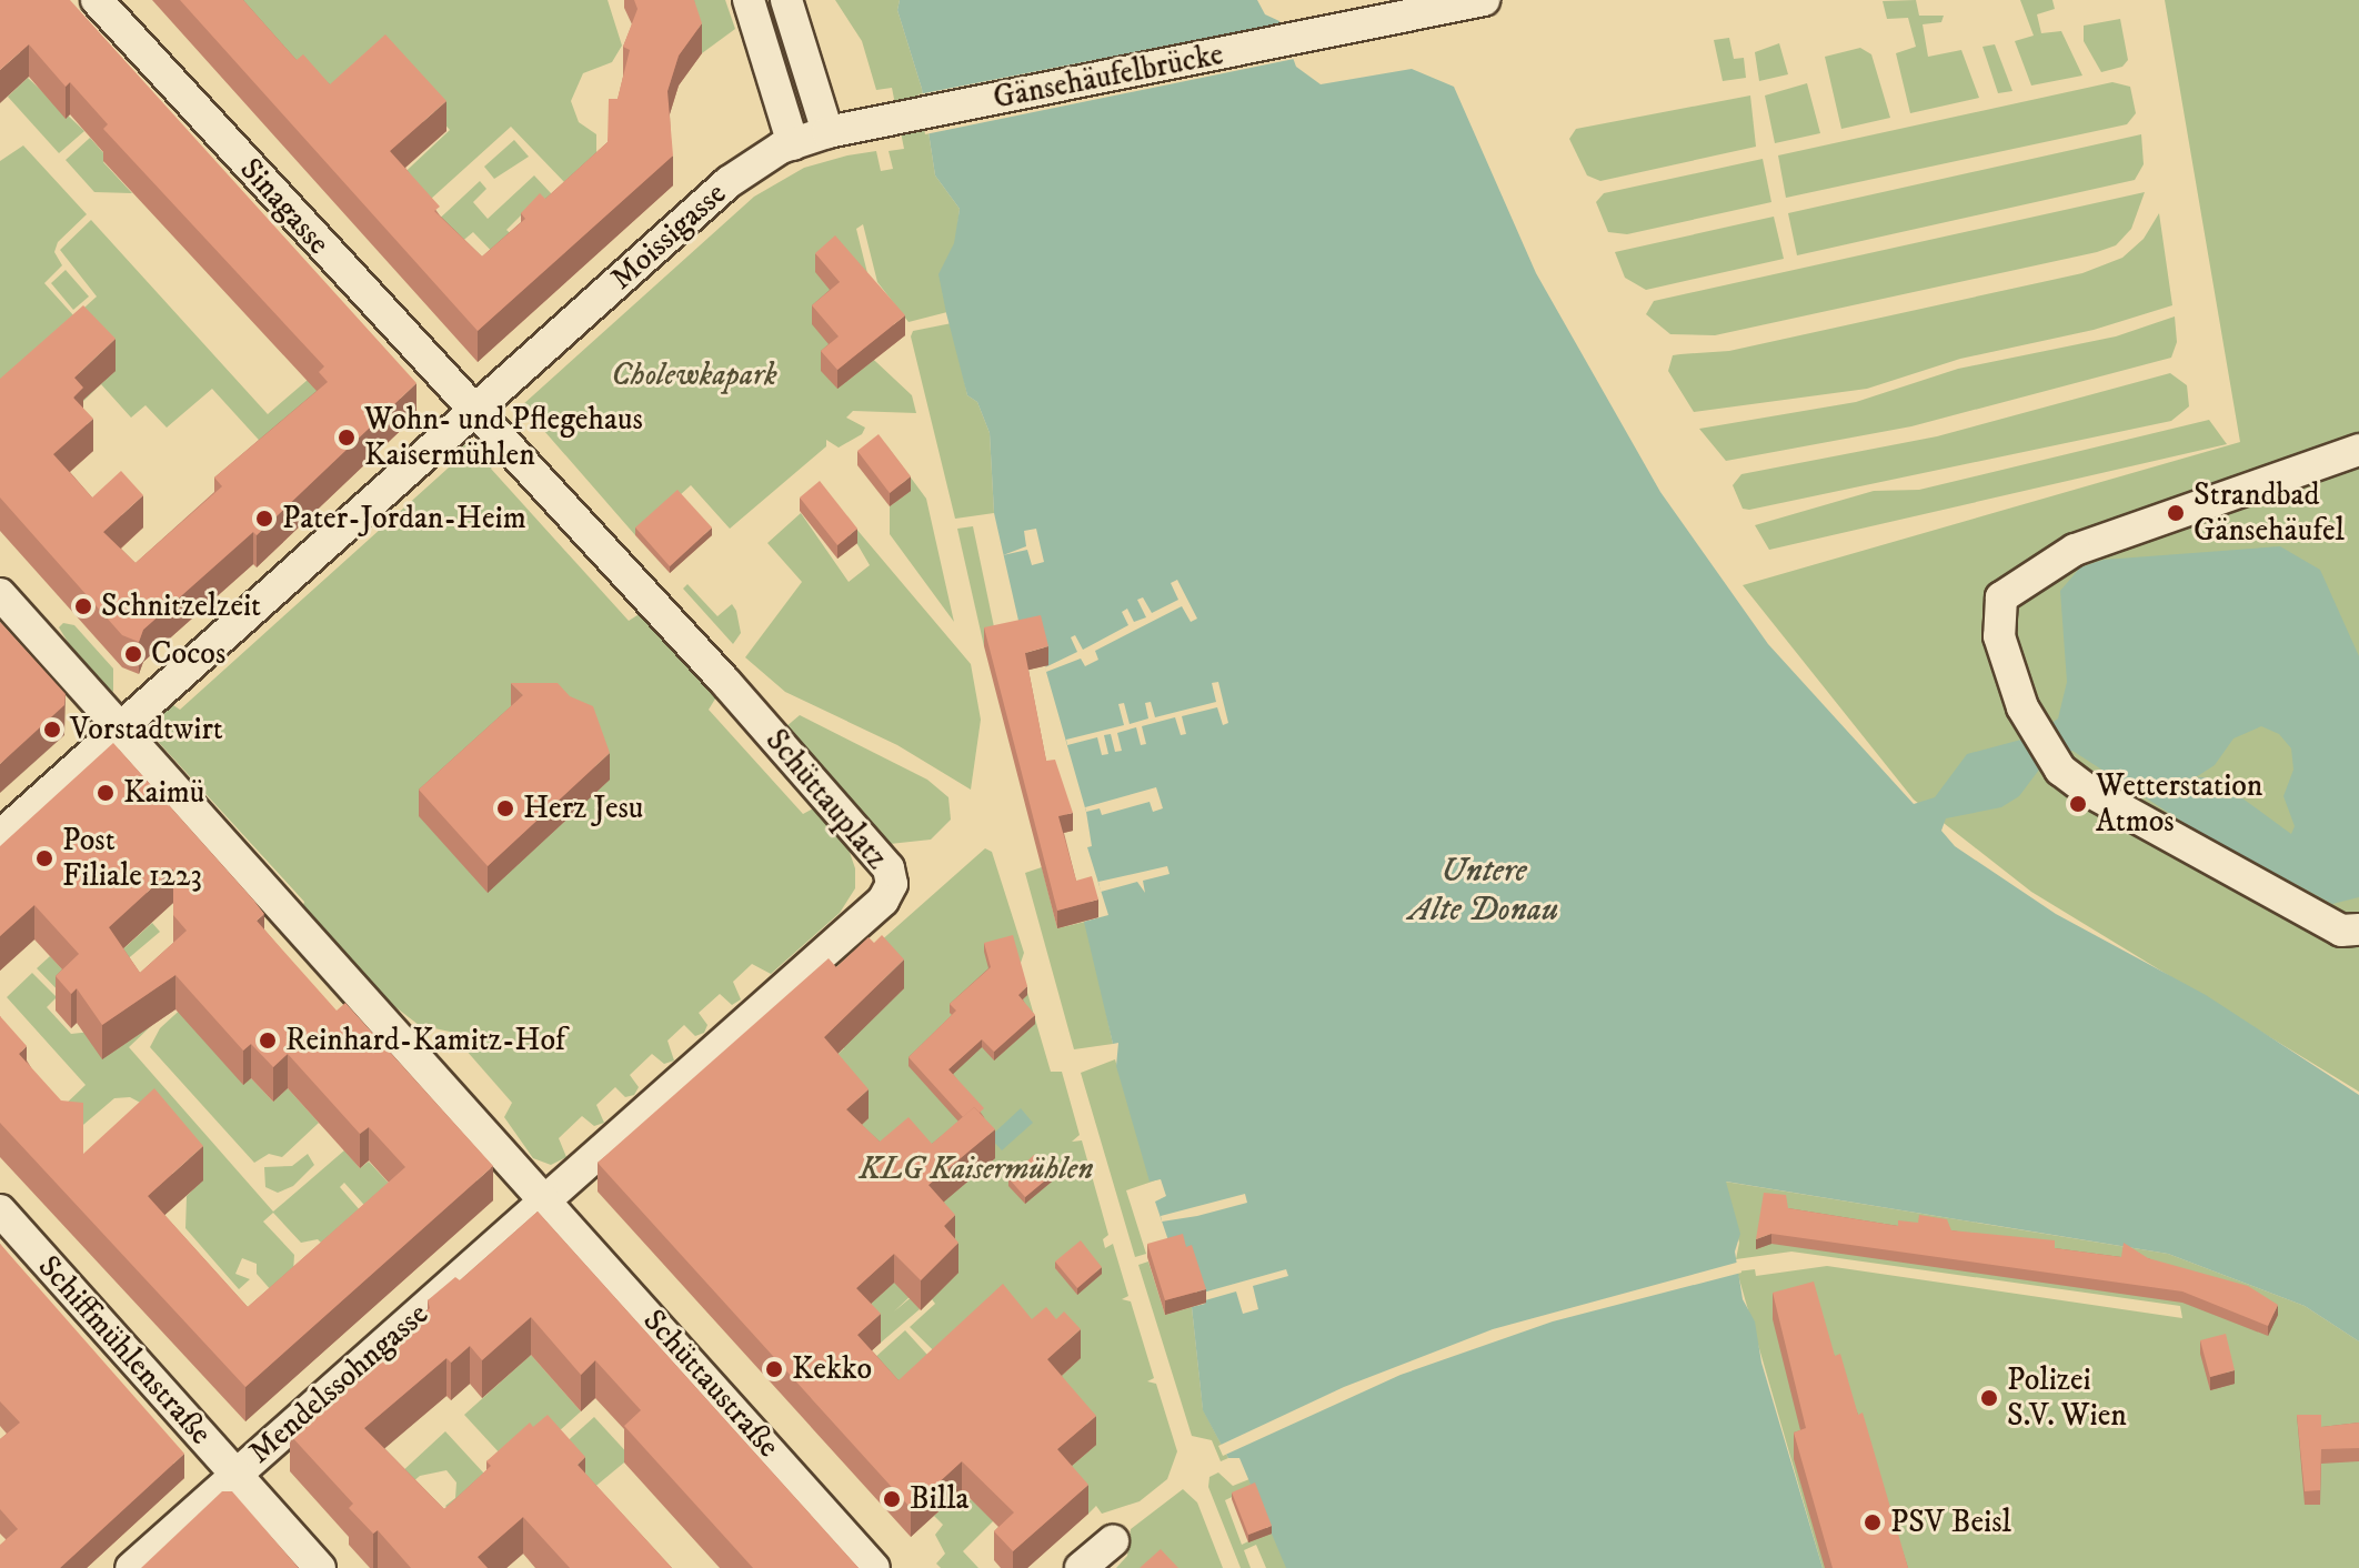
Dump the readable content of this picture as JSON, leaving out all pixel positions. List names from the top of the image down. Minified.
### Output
{"streets":{"street":["Gänsehäufelbrücke","Sinagasse","Moissigasse","Schüttauplatz","Schiffmühlenstraße","Mendelssohngasse","Schüttaustraße"]},"crossings":[["Gänsehäufelbrücke","Moissigasse"],["Sinagasse","Moissigasse"],["Sinagasse","Schüttauplatz"],["Moissigasse","Schüttauplatz"],["Schüttauplatz","Mendelssohngasse"],["Schüttauplatz","Schüttaustraße"],["Schiffmühlenstraße","Mendelssohngasse"],["Mendelssohngasse","Schüttaustraße"]],"water":["Untere Alte Donau"],"parks":["Cholewkapark","KLG Kaisermühlen"],"places":["Wohn- und Pflegehaus Kaisermühlen","Strandbad Gänsehäufel","Pater-Jordan-Heim","Schnitzelzeit","Cocos","Vorstadtwirt","Kaimü","Wetterstation Atmos","Herz Jesu","Post Filiale 1223","Reinhard-Kamitz-Hof","Kekko","Polizei S.V. Wien","Billa","PSV Beisl"]}
